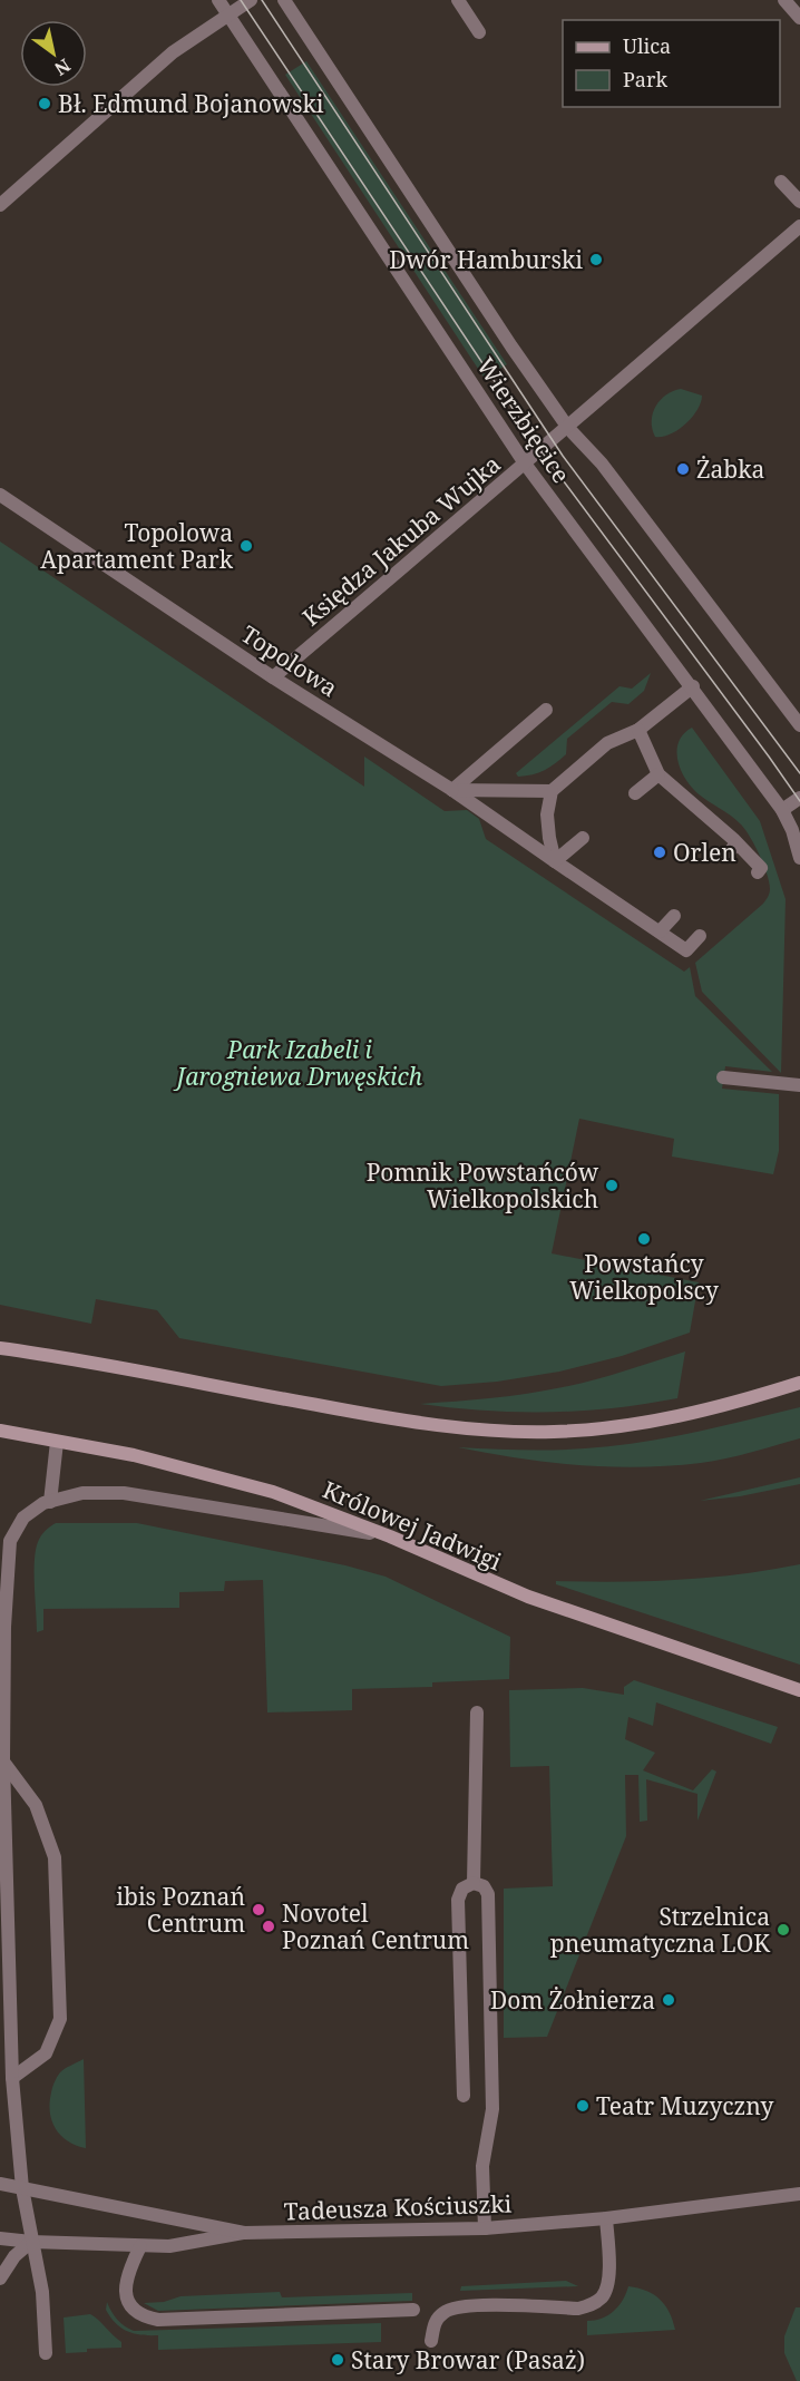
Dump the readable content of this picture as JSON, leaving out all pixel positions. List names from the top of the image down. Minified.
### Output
{"streets":{"street":["Wierzbięcice","Księdza Jakuba Wujka","Topolowa","Królowej Jadwigi","Tadeusza Kościuszki"]},"crossings":[["Wierzbięcice","Księdza Jakuba Wujka"],["Księdza Jakuba Wujka","Topolowa"]],"parks":["Park Izabeli i Jarogniewa Drwęskich"],"places":["Bł. Edmund Bojanowski","Dwór Hamburski","Żabka","Topolowa Apartament Park","Orlen","Pomnik Powstańców Wielkopolskich","Powstańcy Wielkopolscy","ibis Poznań Centrum","Novotel Poznań Centrum","Strzelnica pneumatyczna LOK","Dom Żołnierza","Teatr Muzyczny","Stary Browar (Pasaż)"],"legend":["Ulica","Park"],"north":"bottom right"}
